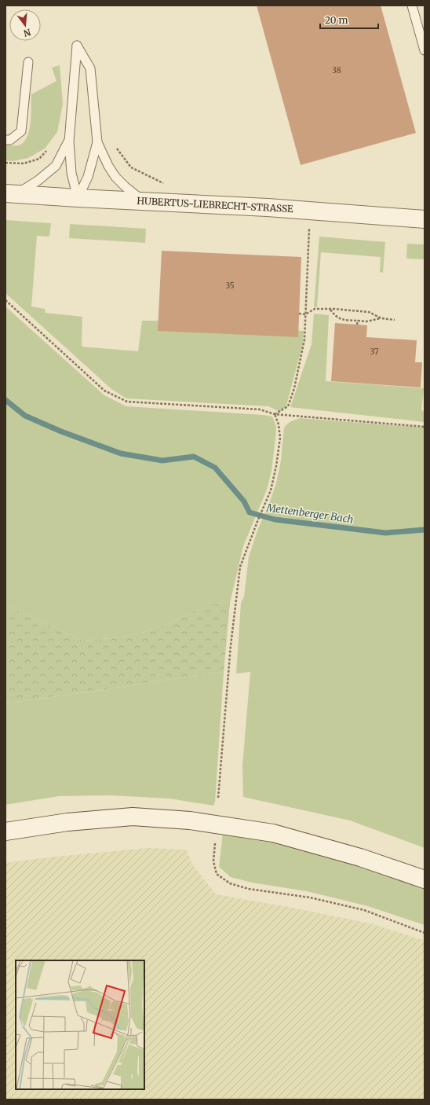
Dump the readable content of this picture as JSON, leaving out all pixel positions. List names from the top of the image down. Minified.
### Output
{"streets":{"main road":["HUBERTUS-LIEBRECHT-STRASSE"]},"water":["Mettenberger Bach"],"house_numbers":["38","35","37"],"scale_bar":"20 m","north":"bottom"}
